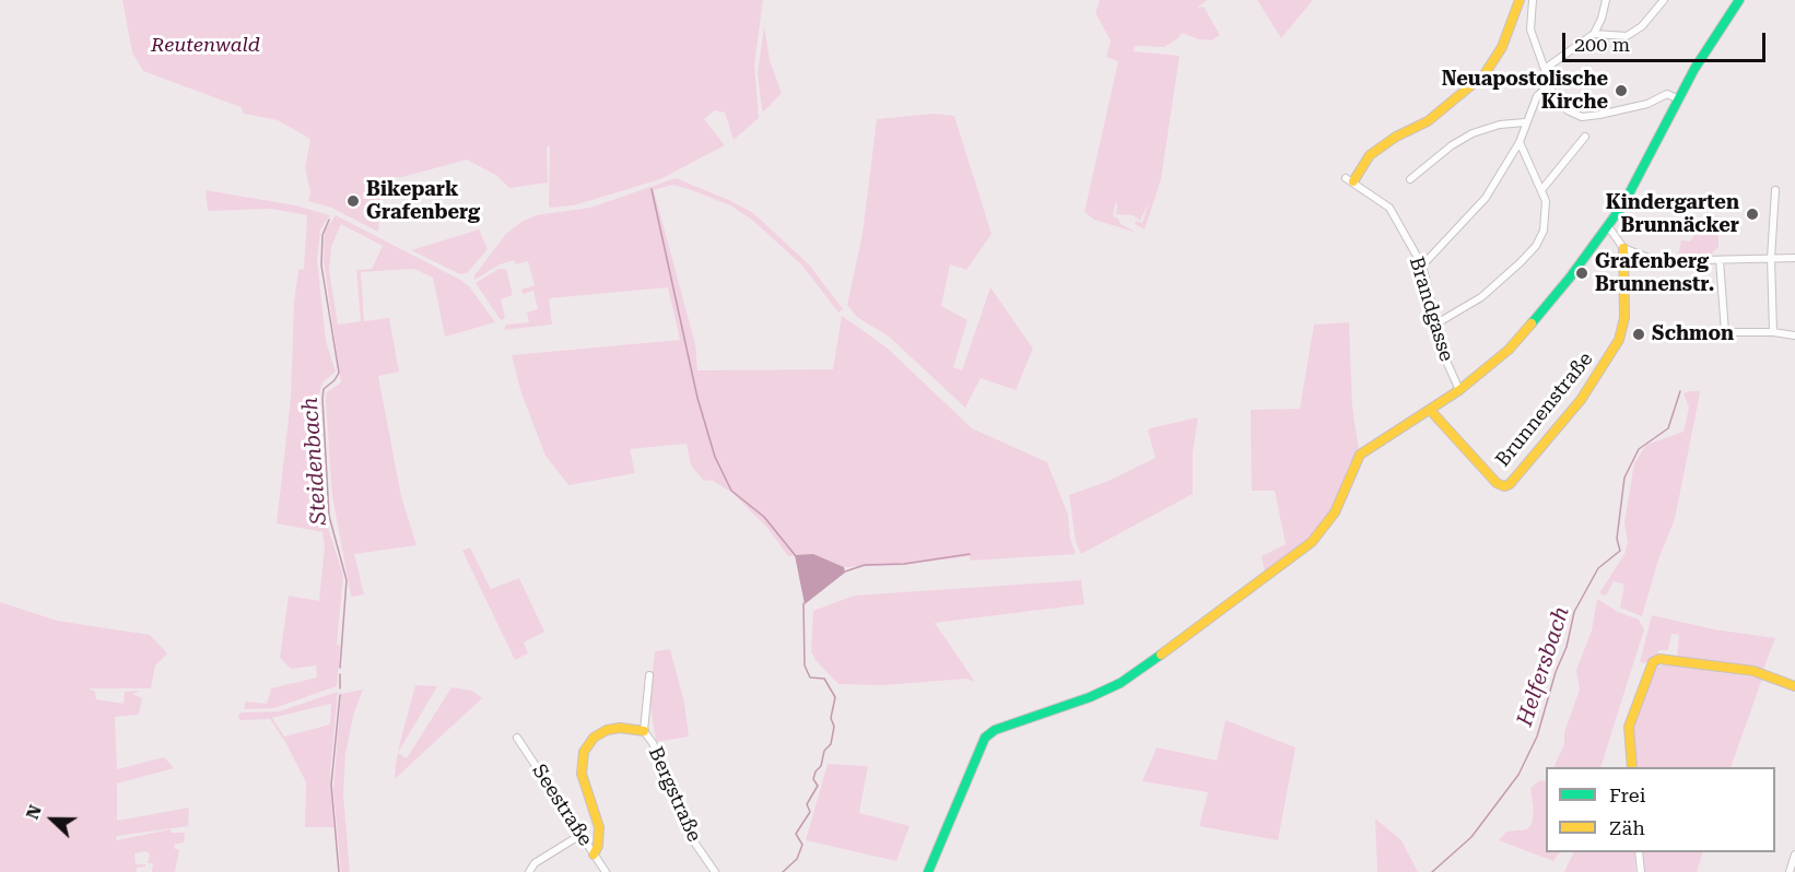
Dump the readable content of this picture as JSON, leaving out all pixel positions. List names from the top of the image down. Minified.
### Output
{"streets":{"street":["Brandgasse","Brunnenstraße","Bergstraße","Seestraße"]},"water":["Steidenbach","Helfersbach"],"parks":["Reutenwald"],"places":["Neuapostolische Kirche","Bikepark Grafenberg","Kindergarten Brunnäcker","Grafenberg Brunnenstr.","Schmon"],"legend":["Frei","Zäh"],"scale_bar":"200 m","north":"left"}
